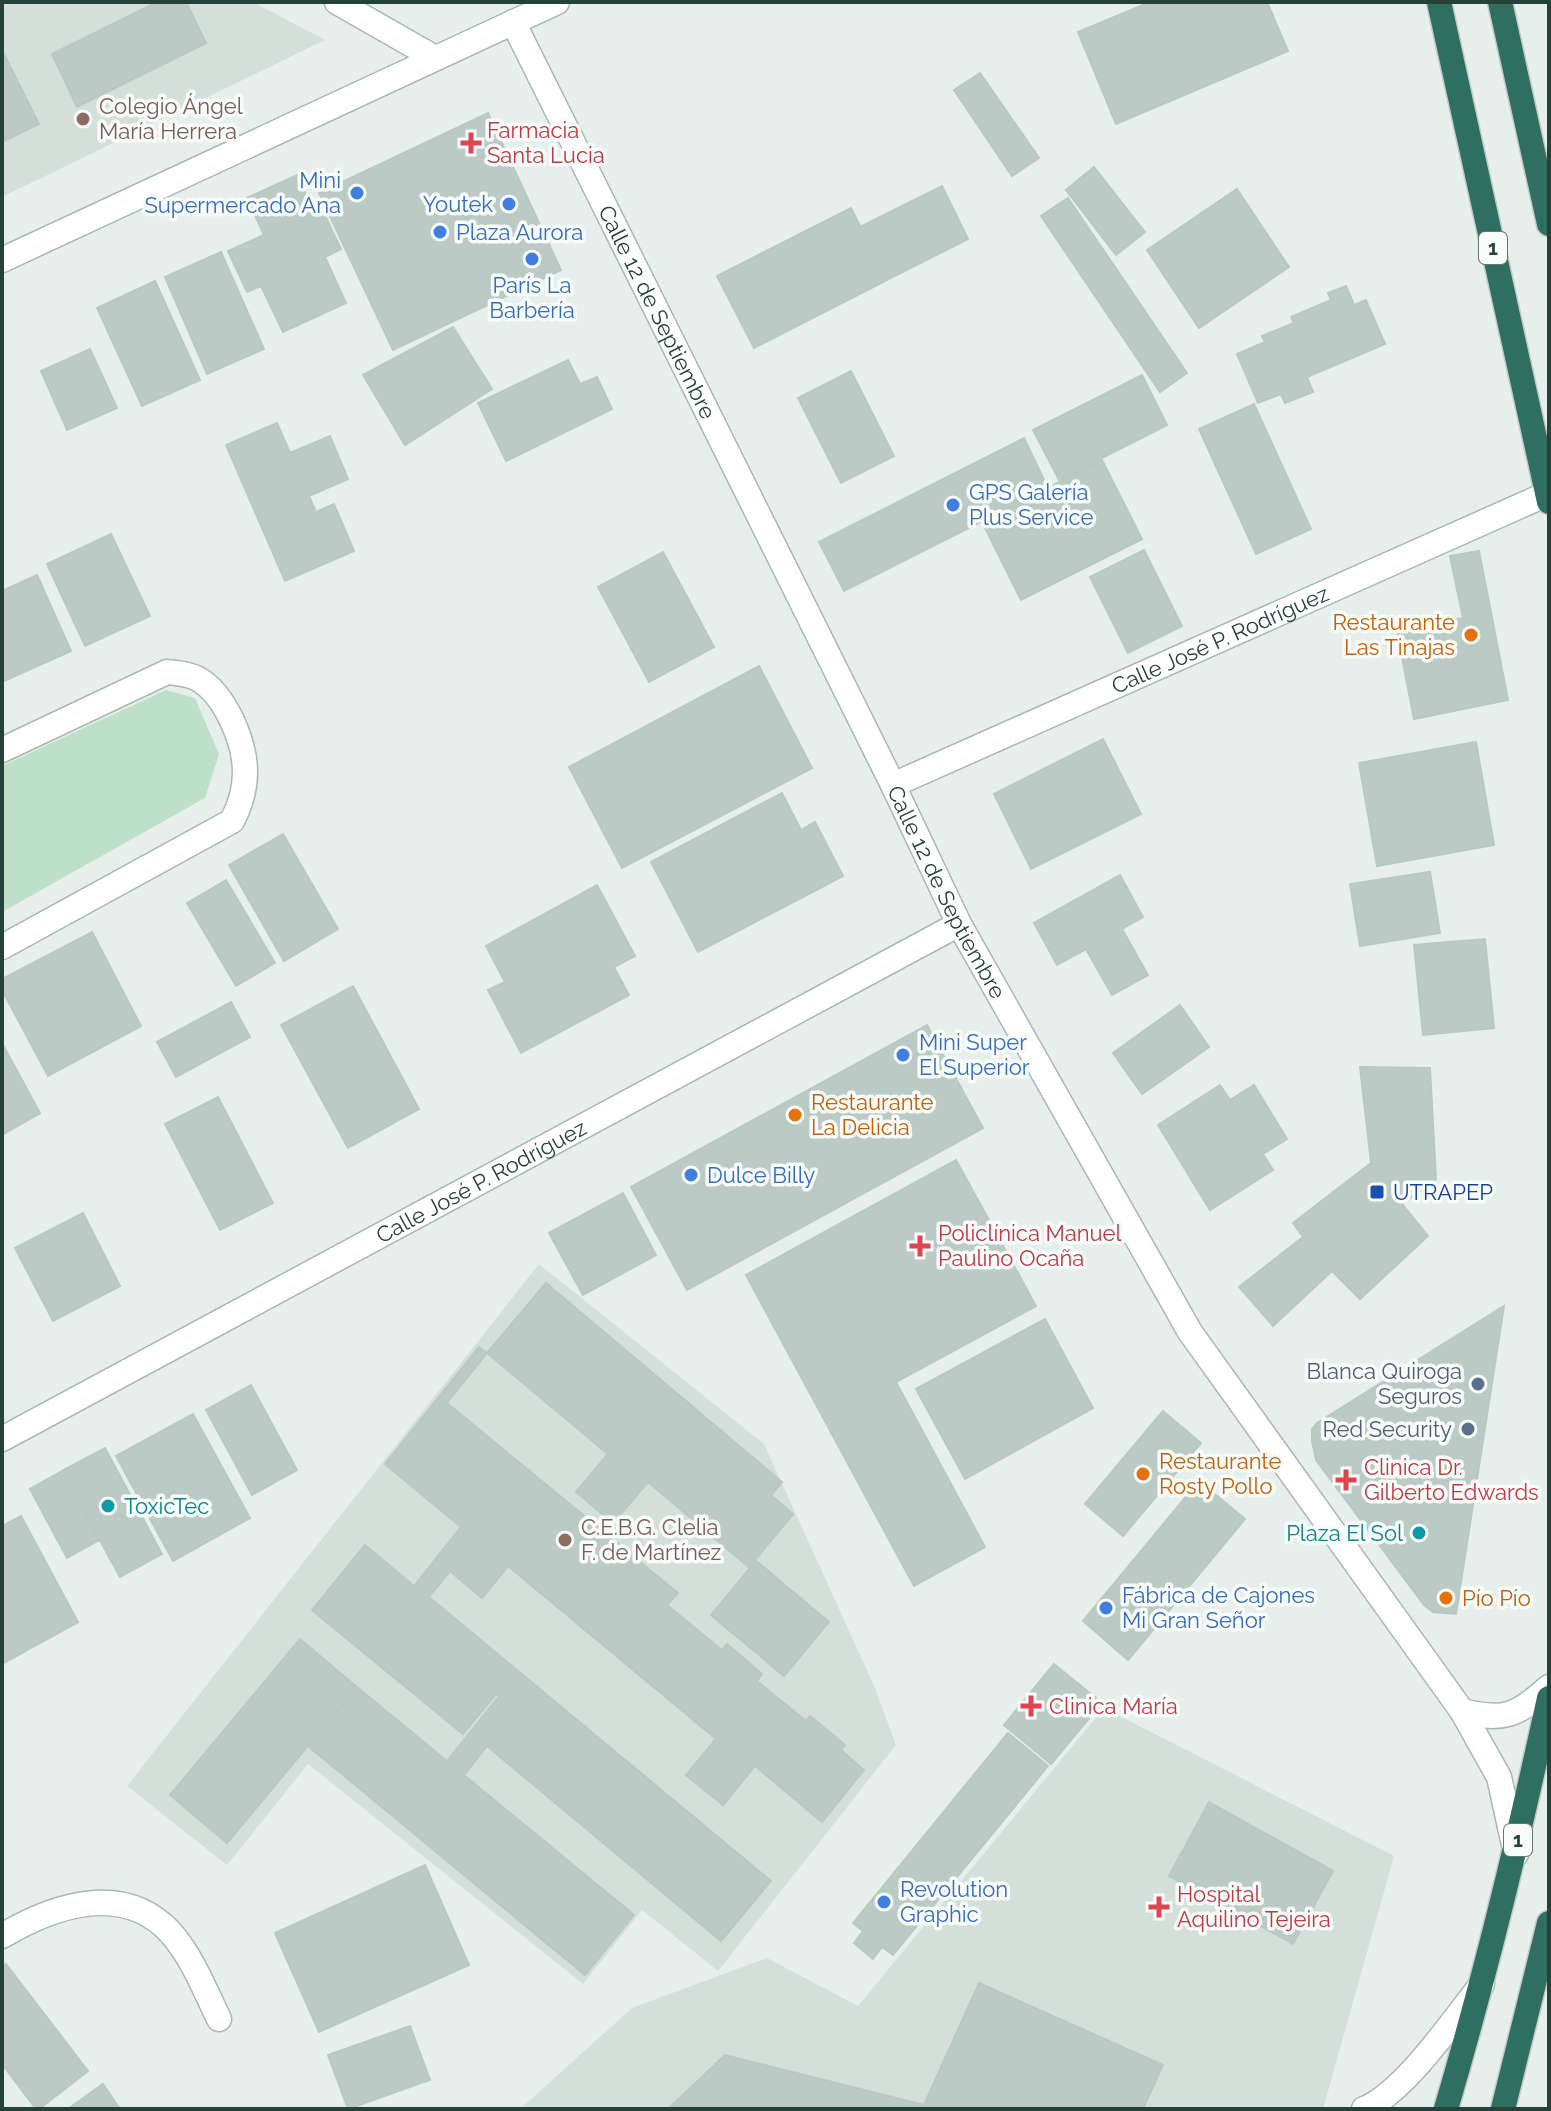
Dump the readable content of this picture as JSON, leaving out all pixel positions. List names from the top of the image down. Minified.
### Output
{"streets":{"highway":["1"],"street":["Calle 12 de Septiembre","Calle José P. Rodríguez"]},"crossings":[["1","Calle 12 de Septiembre"],["1","Calle José P. Rodríguez"],["Calle 12 de Septiembre","Calle José P. Rodríguez"]],"places":{"other":["Colegio Ángel María Herrera","Mini Supermercado Ana","Youtek","Plaza Aurora","París La Barbería","GPS Galería Plus Service","Restaurante Las Tinajas","Mini Super El Superior","Restaurante La Delicia","Dulce Billy","Blanca Quiroga Seguros","Red Security","Restaurante Rosty Pollo","ToxicTec","Plaza El Sol","C.E.B.G. Clelia F. de Martínez","Pío Pío","Fábrica de Cajones Mi Gran Señor","Revolution Graphic"],"health":["Farmacia Santa Lucia","Policlínica Manuel Paulino Ocaña","Clinica Dr. Gilberto Edwards","Clinica María","Hospital Aquilino Tejeira"],"transit":["UTRAPEP"]}}
